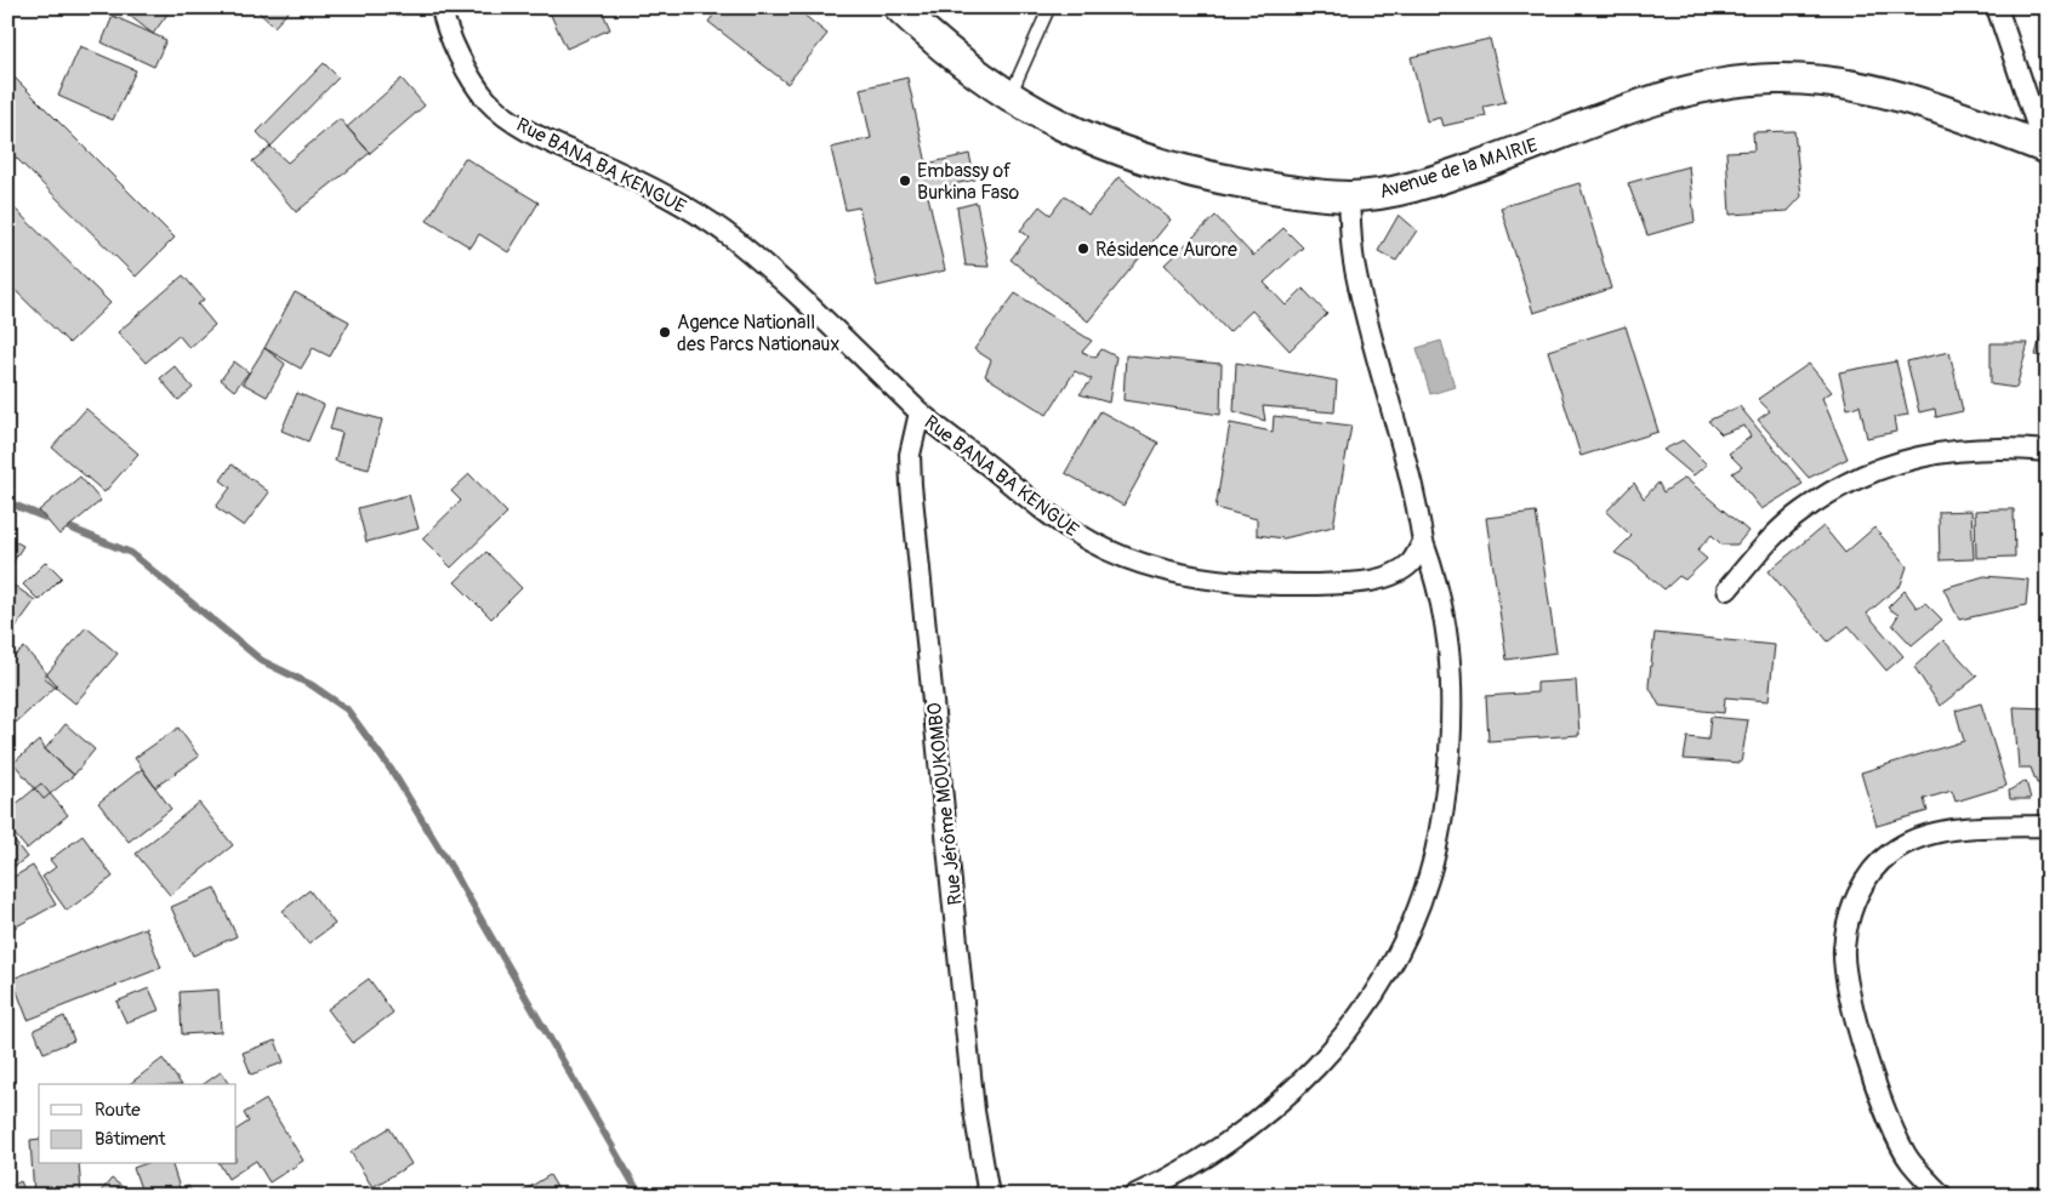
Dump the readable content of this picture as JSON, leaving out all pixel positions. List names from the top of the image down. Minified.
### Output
{"streets":{"main road":["Avenue de la MAIRIE"],"street":["Rue BANA BA KENGUE","Rue Jérôme MOUKOMBO"]},"crossings":[["Rue BANA BA KENGUE","Rue Jérôme MOUKOMBO"]],"places":["Embassy of Burkina Faso","Résidence Aurore","Agence Nationall des Parcs Nationaux"],"legend":["Route","Bâtiment"]}
